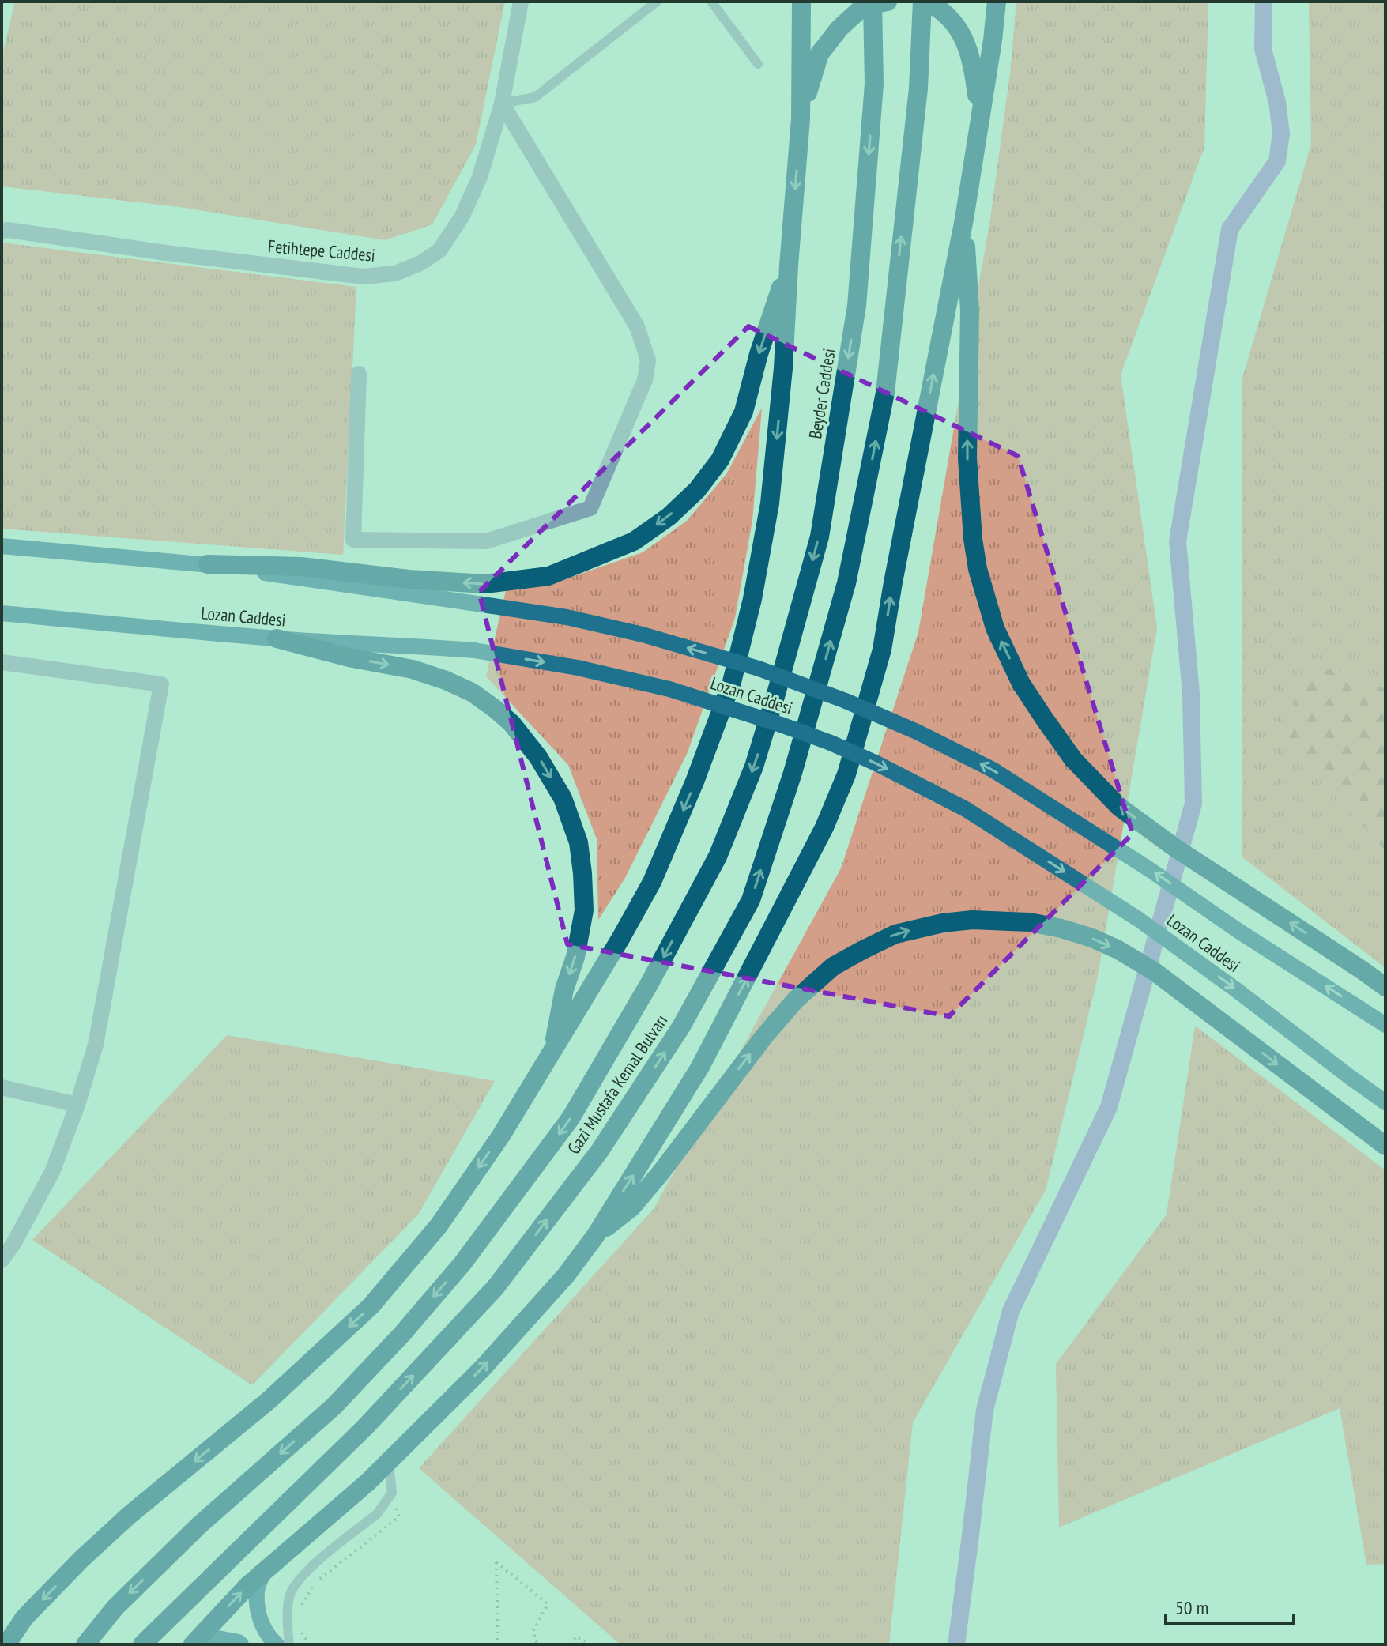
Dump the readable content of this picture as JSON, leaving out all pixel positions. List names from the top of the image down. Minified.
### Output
{"streets":{"highway":["Beyder Caddesi","Gazi Mustafa Kemal Bulvarı"],"main road":["Lozan Caddesi"],"street":["Fetihtepe Caddesi"]},"crossings":[["Beyder Caddesi","Gazi Mustafa Kemal Bulvarı"]],"scale_bar":"50 m"}
